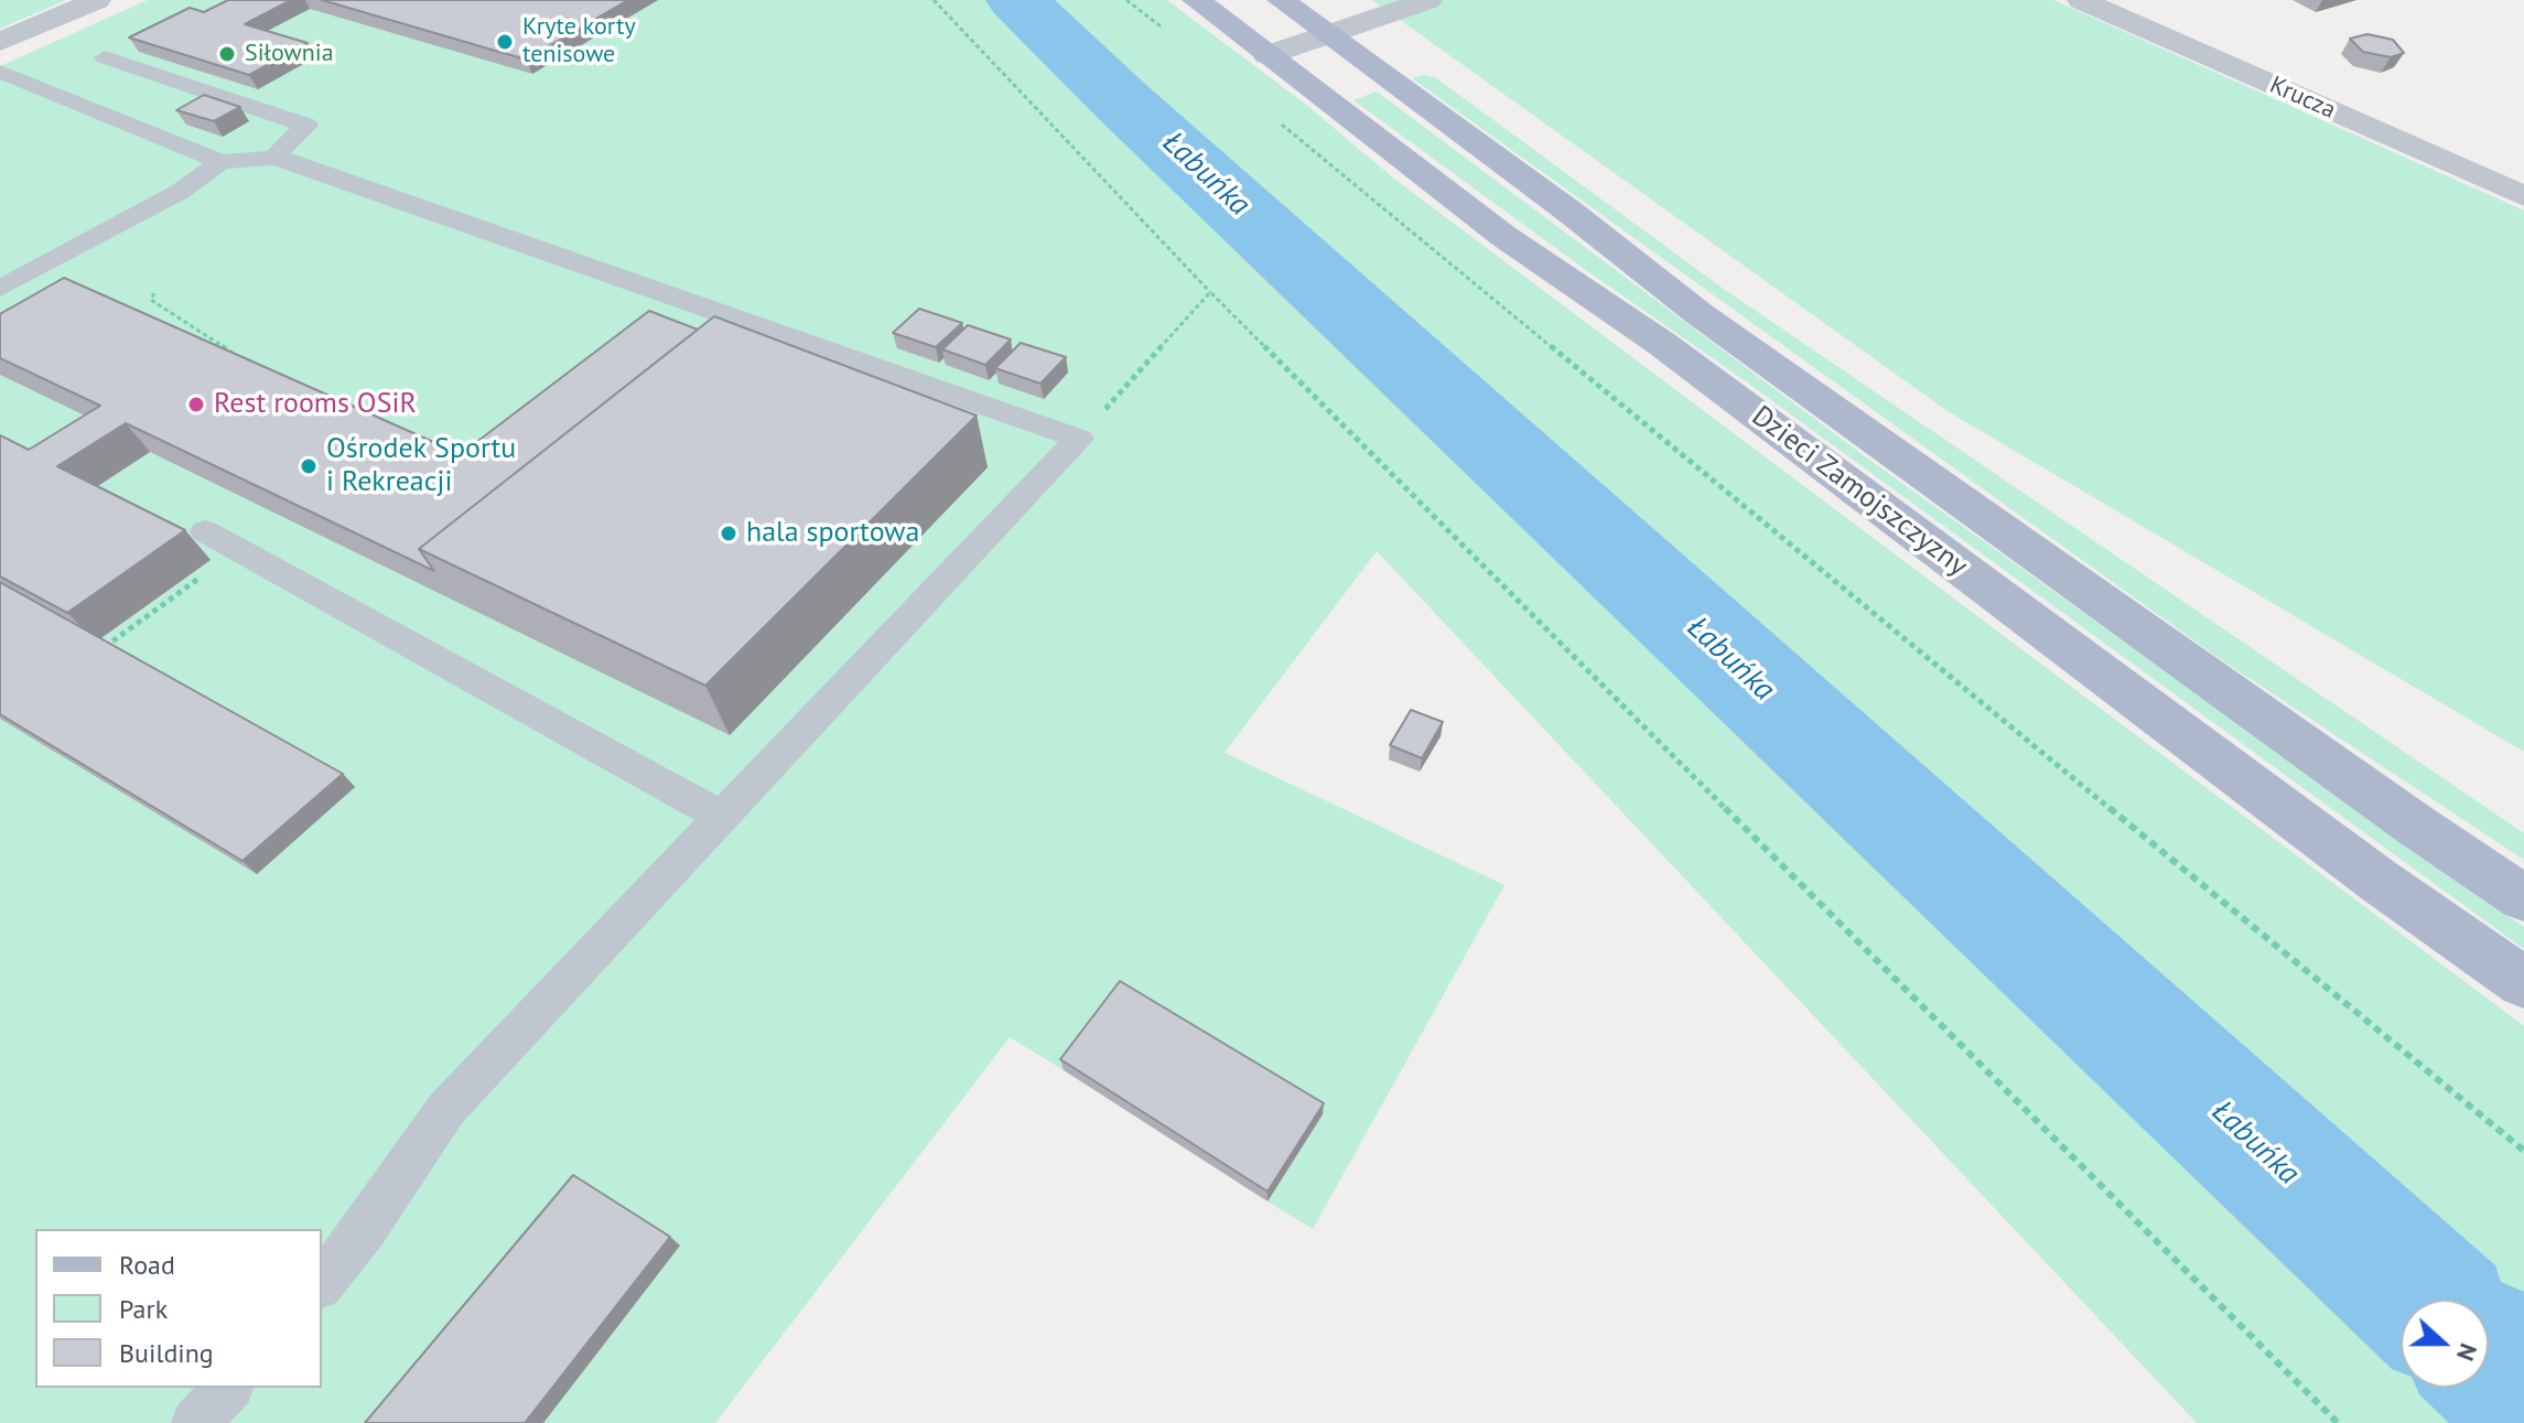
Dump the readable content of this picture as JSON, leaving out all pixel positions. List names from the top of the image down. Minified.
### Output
{"streets":{"main road":["Dzieci Zamojszczyzny"],"street":["Krucza"]},"water":["Łabuńka"],"places":["Kryte korty tenisowe","Siłownia","Rest rooms OSiR","Ośrodek Sportu i Rekreacji","hala sportowa"],"legend":["Road","Park","Building"],"north":"right"}
